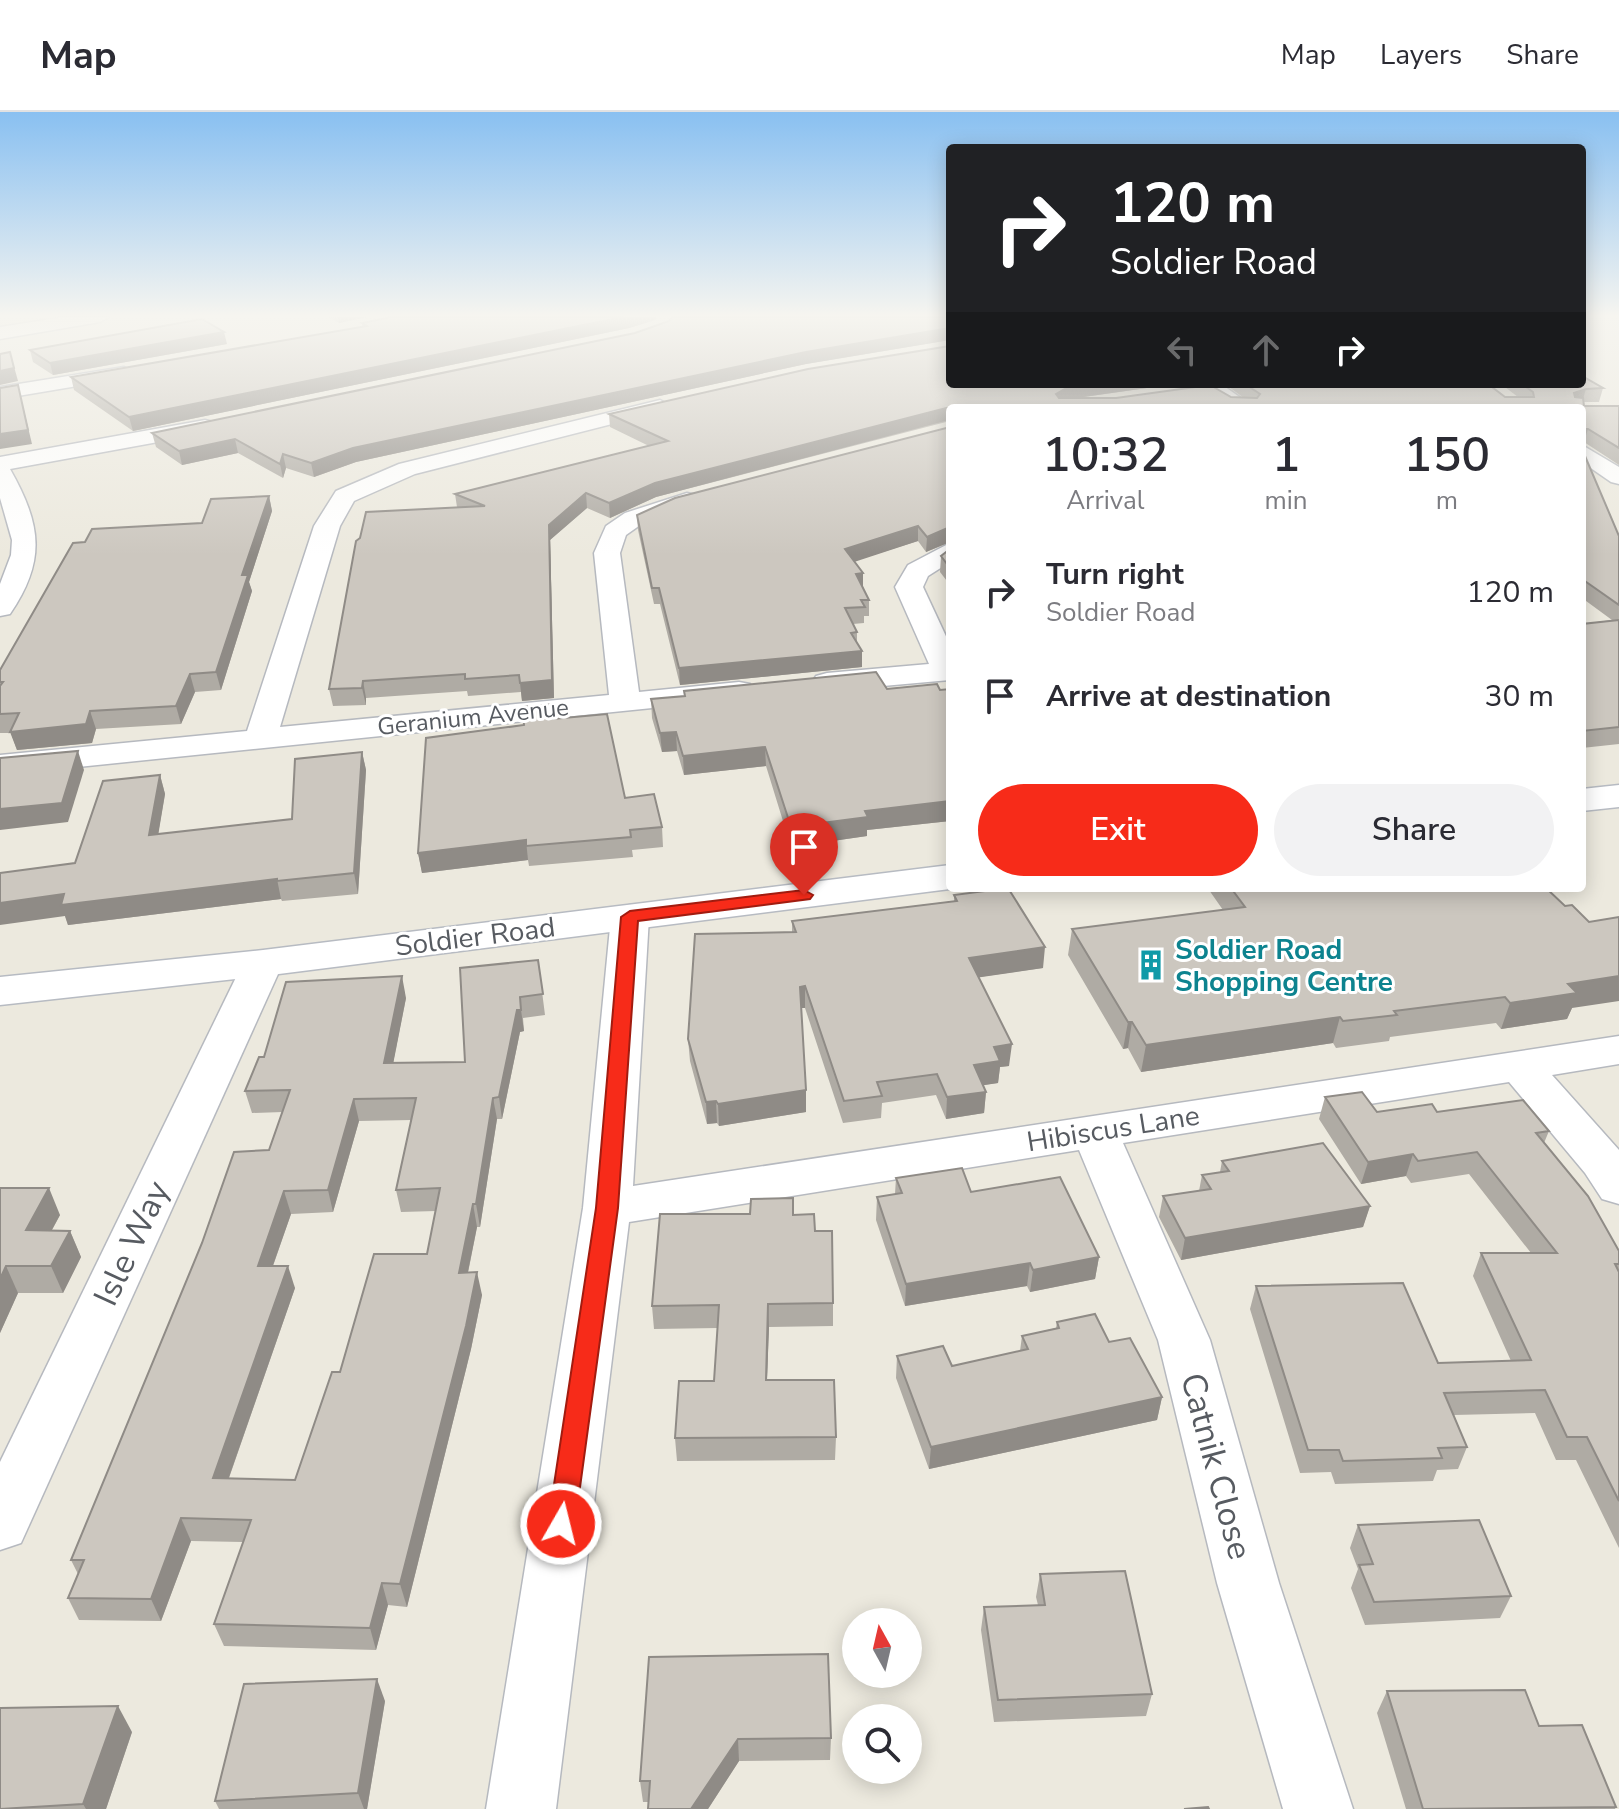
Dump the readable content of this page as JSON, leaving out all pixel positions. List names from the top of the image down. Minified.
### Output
{"streets":{"main road":["Soldier Road"],"street":["Geranium Avenue","Hibiscus Lane","Isle Way","Catnik Close"]},"crossings":[["Soldier Road","Isle Way"],["Hibiscus Lane","Catnik Close"]],"places":{"building":["Soldier Road Shopping Centre"]},"north":"top","page":{"header":"Map","nav":["Map","Layers","Share"],"turn":["120 m","Soldier Road"],"eta":["10:32","Arrival","1","min","150","m"],"list":[{"name":"Turn right","note":"Soldier Road","value":"120 m"},{"name":"Arrive at destination","value":"30 m"}],"buttons":["Exit","Share"]}}
